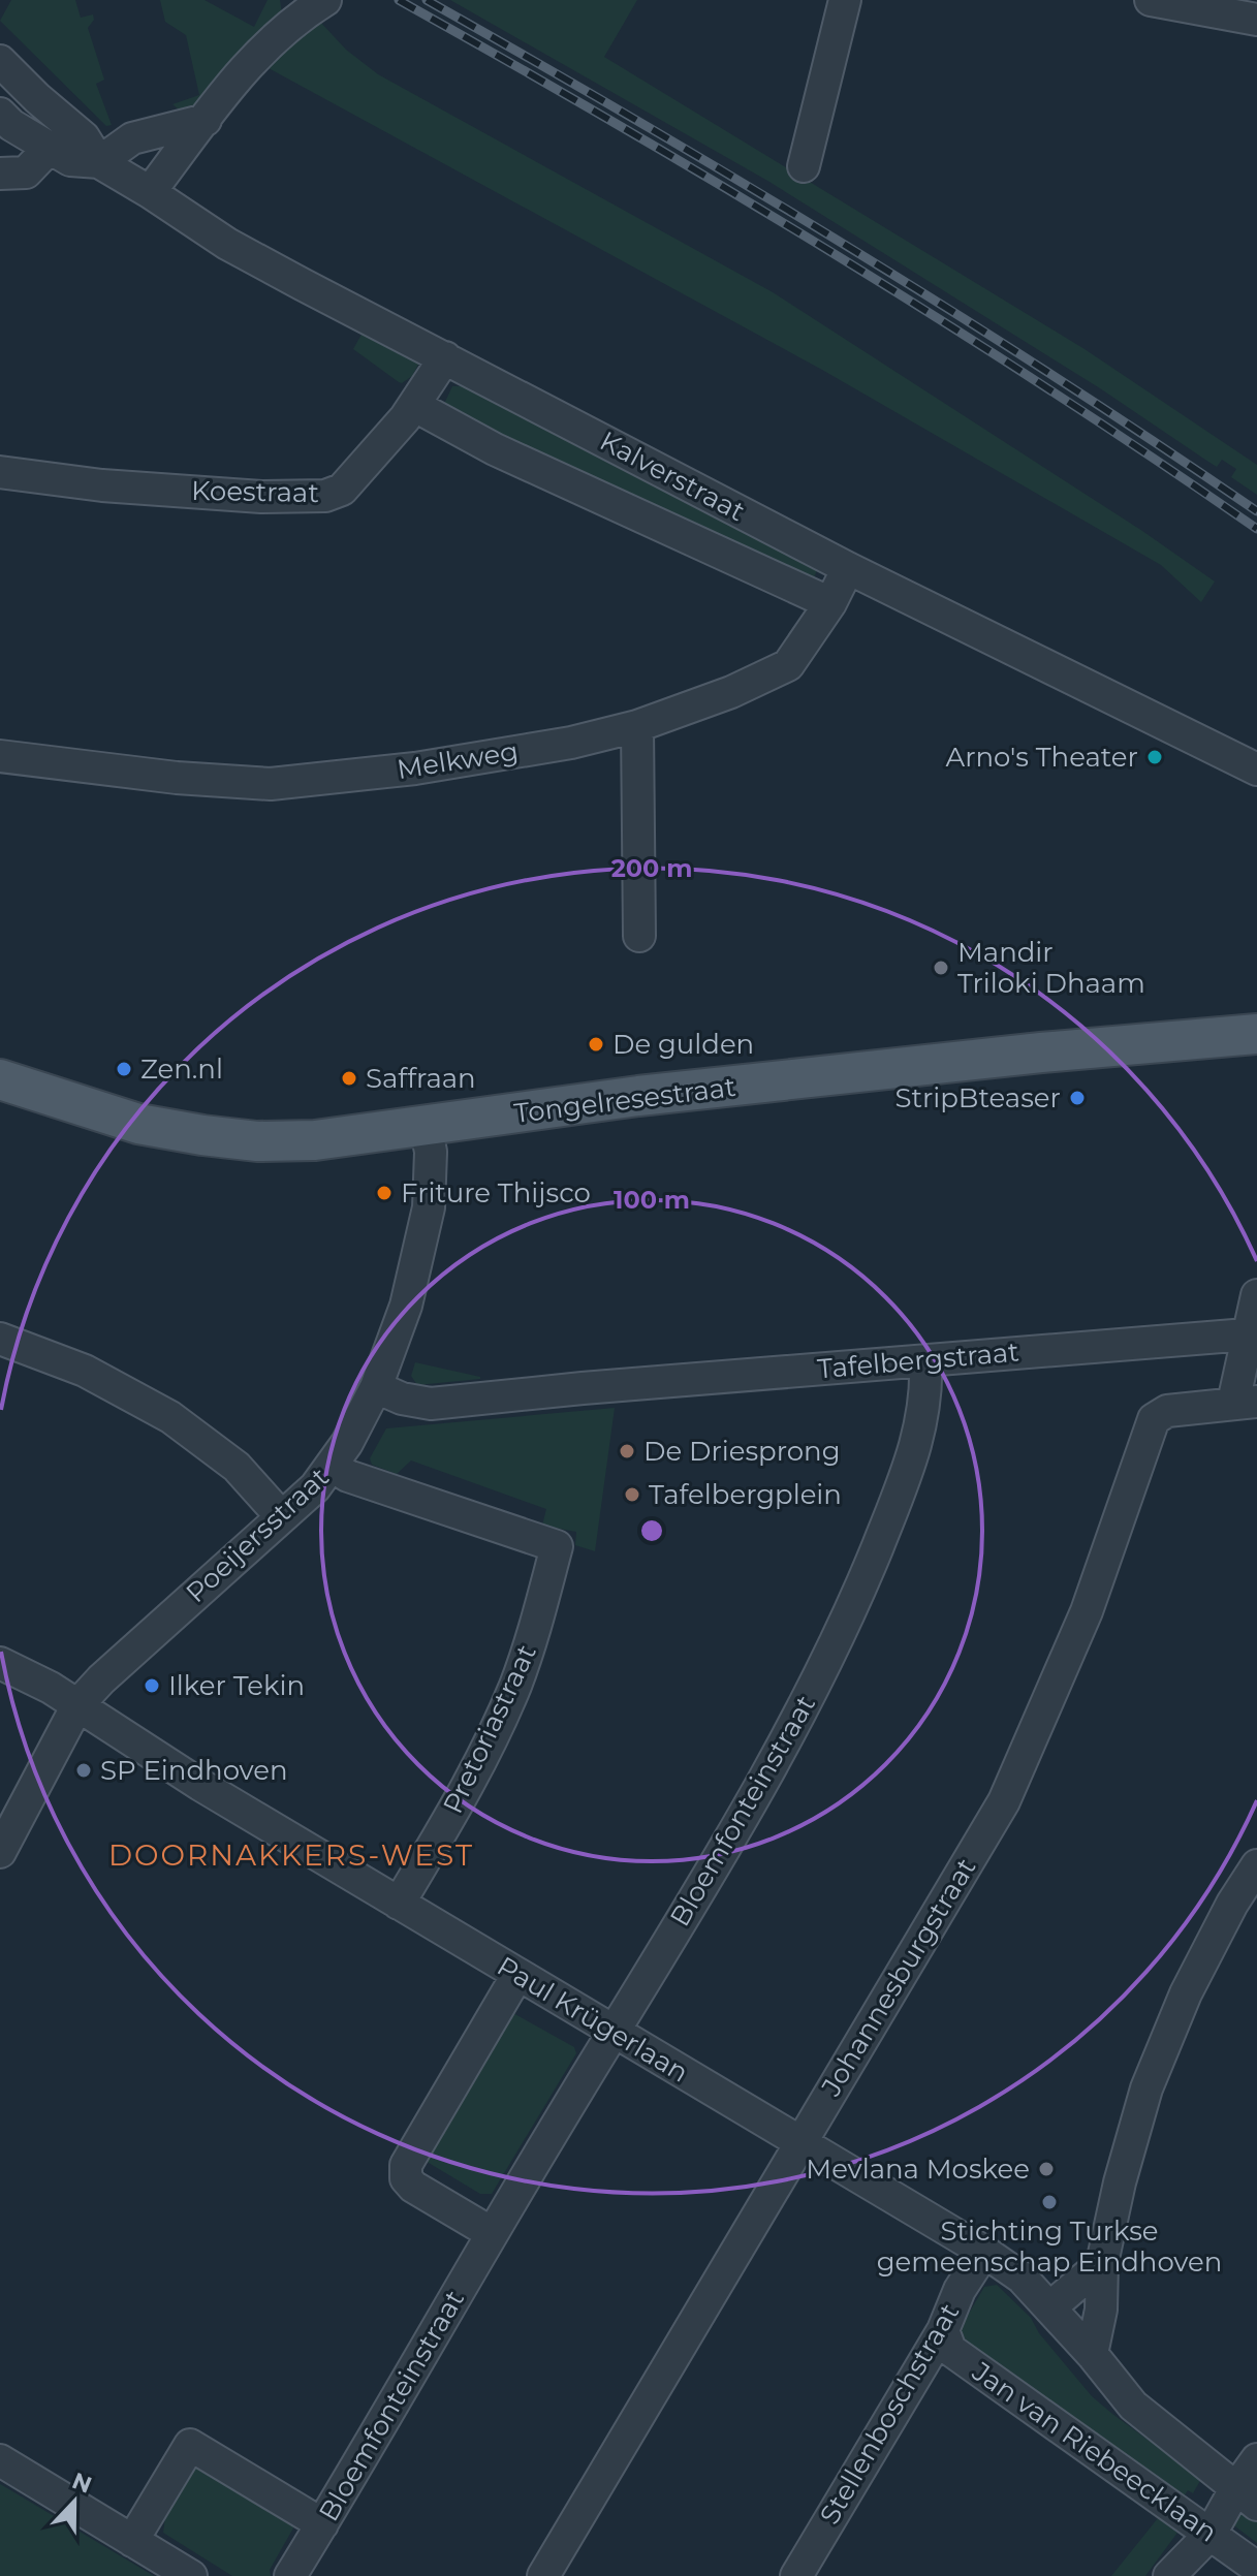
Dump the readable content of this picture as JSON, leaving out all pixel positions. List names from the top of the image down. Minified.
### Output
{"streets":{"main road":["Tongelresestraat"],"street":["Kalverstraat","Koestraat","Melkweg","Tafelbergstraat","Poeijersstraat","Pretoriastraat","Bloemfonteinstraat","Johannesburgstraat","Paul Krügerlaan","Stellenboschstraat","Jan van Riebeecklaan"]},"crossings":[["Kalverstraat","Koestraat"],["Kalverstraat","Melkweg"],["Tongelresestraat","Poeijersstraat"],["Tafelbergstraat","Poeijersstraat"],["Tafelbergstraat","Bloemfonteinstraat"],["Poeijersstraat","Pretoriastraat"],["Poeijersstraat","Paul Krügerlaan"],["Pretoriastraat","Paul Krügerlaan"],["Bloemfonteinstraat","Paul Krügerlaan"],["Johannesburgstraat","Paul Krügerlaan"],["Paul Krügerlaan","Stellenboschstraat"],["Paul Krügerlaan","Jan van Riebeecklaan"],["Stellenboschstraat","Jan van Riebeecklaan"]],"districts":["DOORNAKKERS-WEST"],"places":["Arno's Theater","Mandir Triloki Dhaam","De gulden","Zen.nl","Saffraan","StripBteaser","Friture Thijsco","De Driesprong","Tafelbergplein","Ilker Tekin","SP Eindhoven","Mevlana Moskee","Stichting Turkse gemeenschap Eindhoven"],"north":"top","rings":["200 m","100 m"]}
